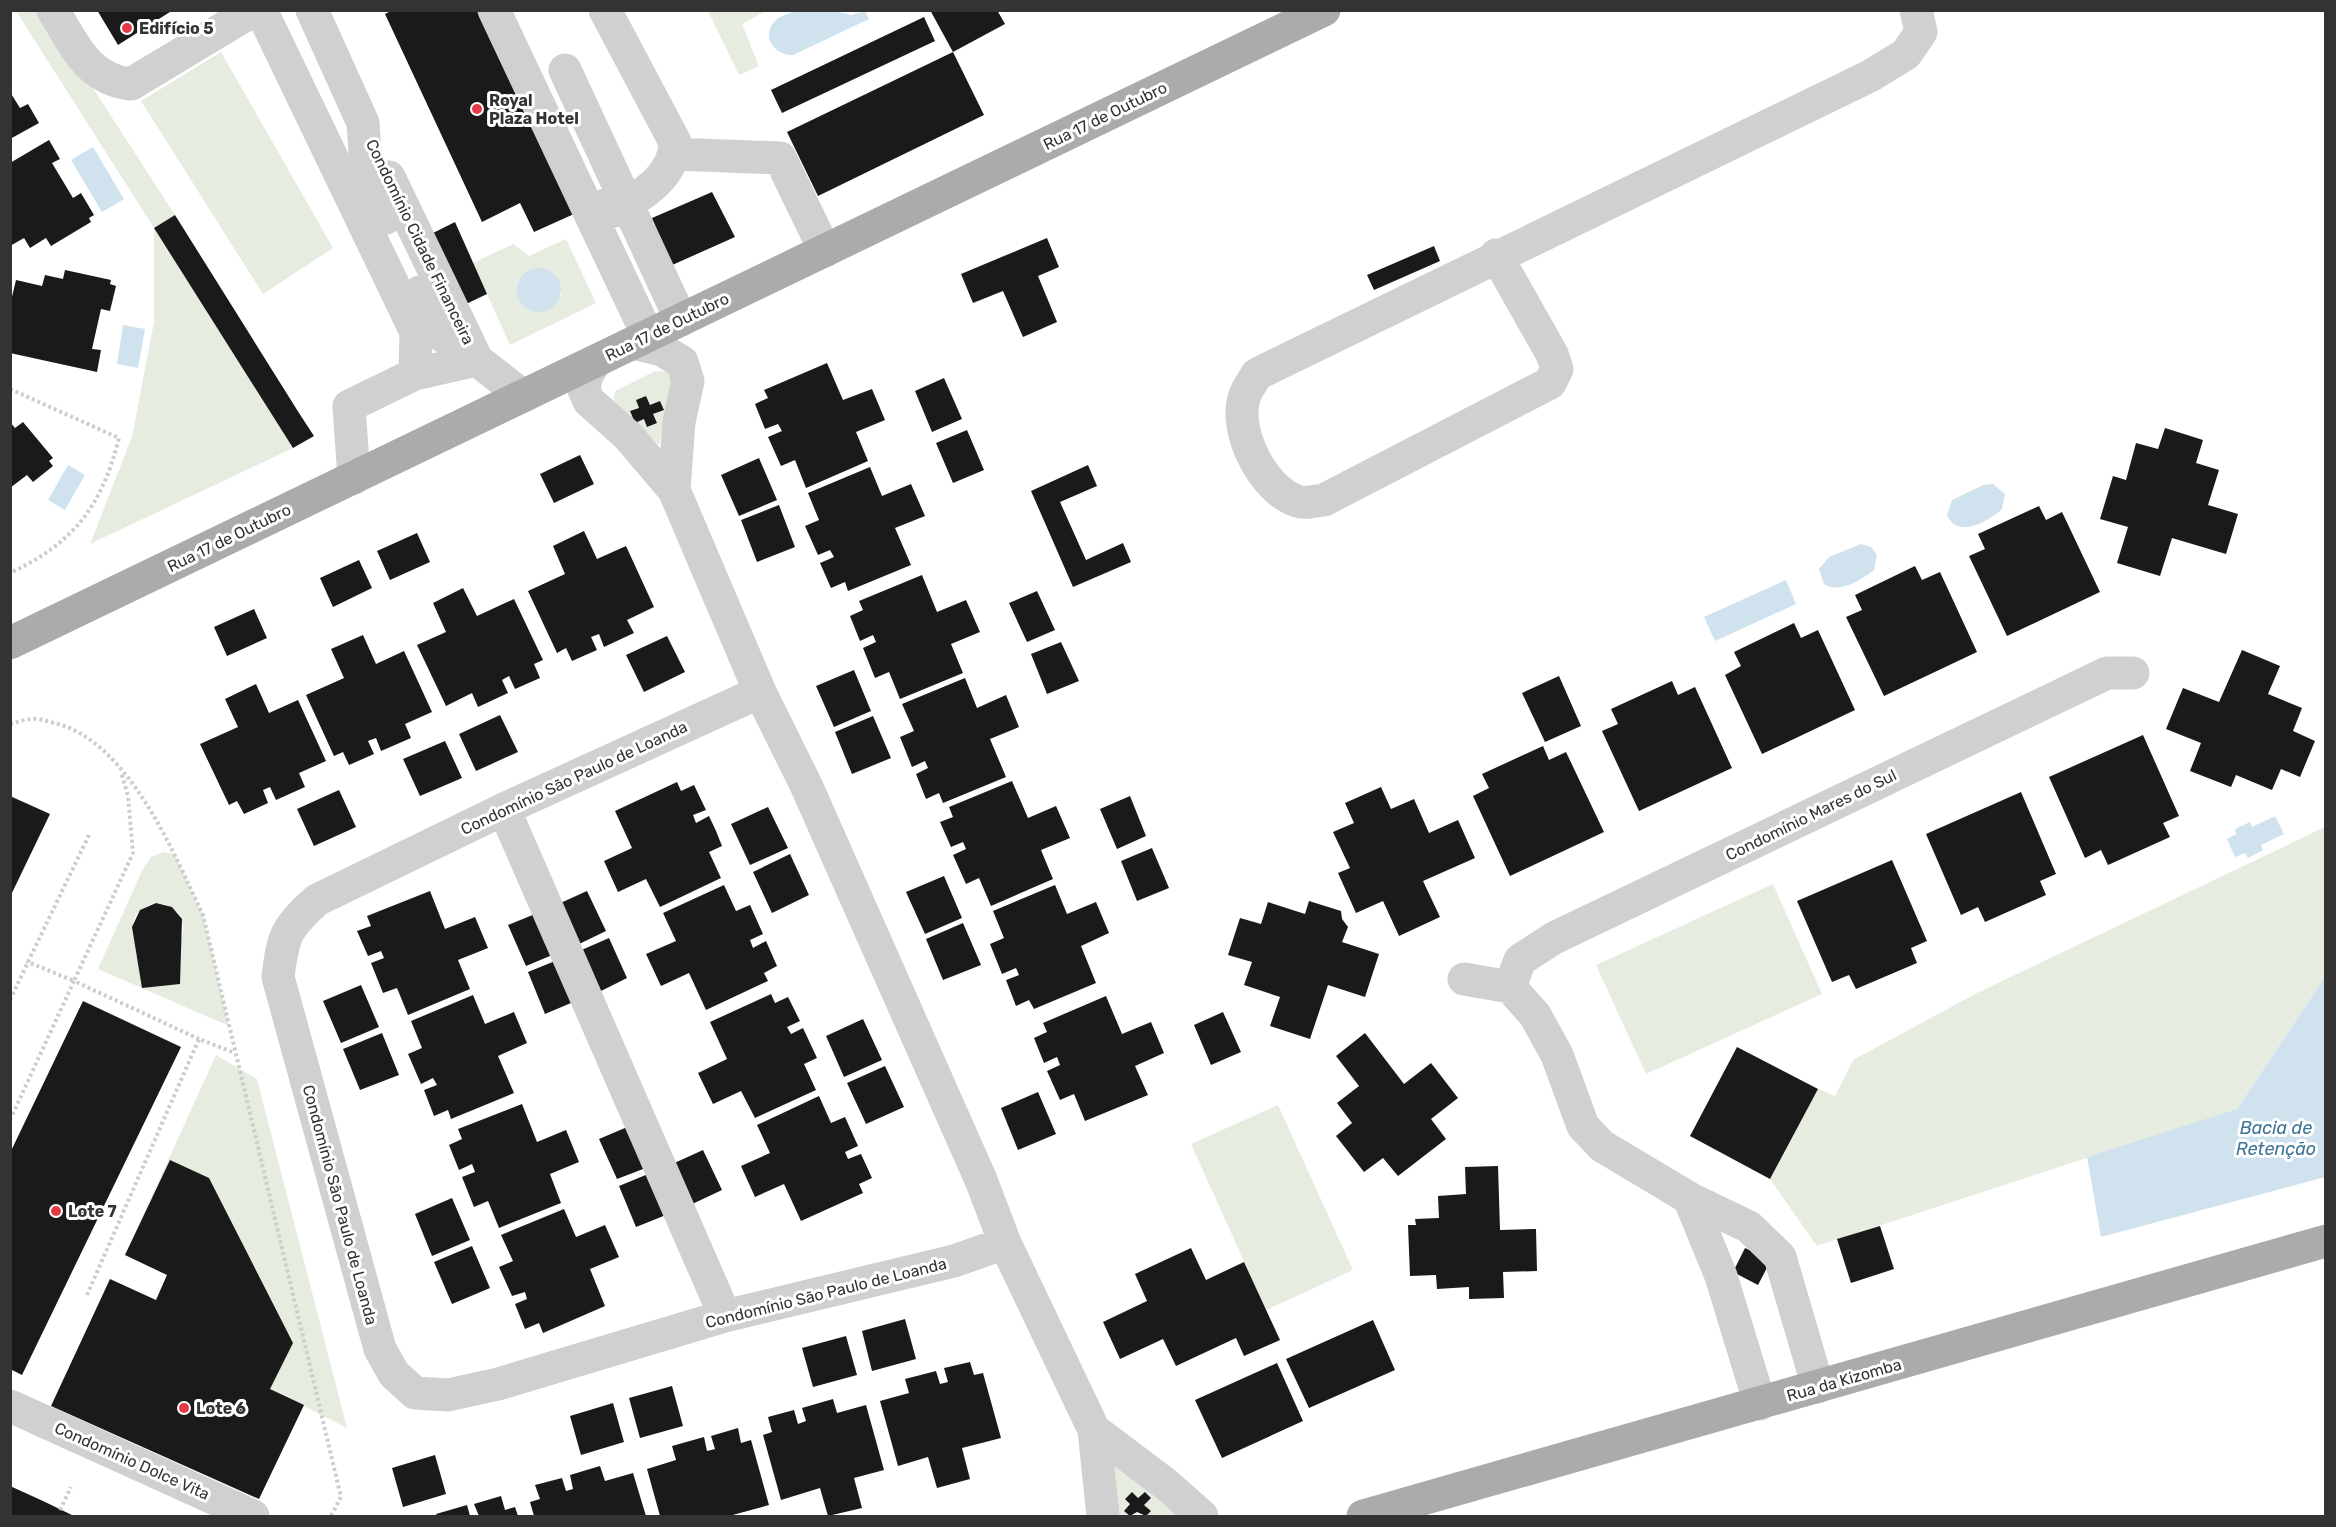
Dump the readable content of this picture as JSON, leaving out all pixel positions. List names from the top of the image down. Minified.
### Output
{"streets":{"main road":["Rua 17 de Outubro","Rua da Kizomba"],"street":["Condomínio Cidade Financeira","Condomínio São Paulo de Loanda","Condomínio Mares do Sul","Condomínio Dolce Vita"]},"crossings":[["Rua 17 de Outubro","Condomínio Cidade Financeira"]],"water":["Bacia de Retenção"],"places":["Edifício 5","Royal Plaza Hotel","Lote 7","Lote 6"]}
